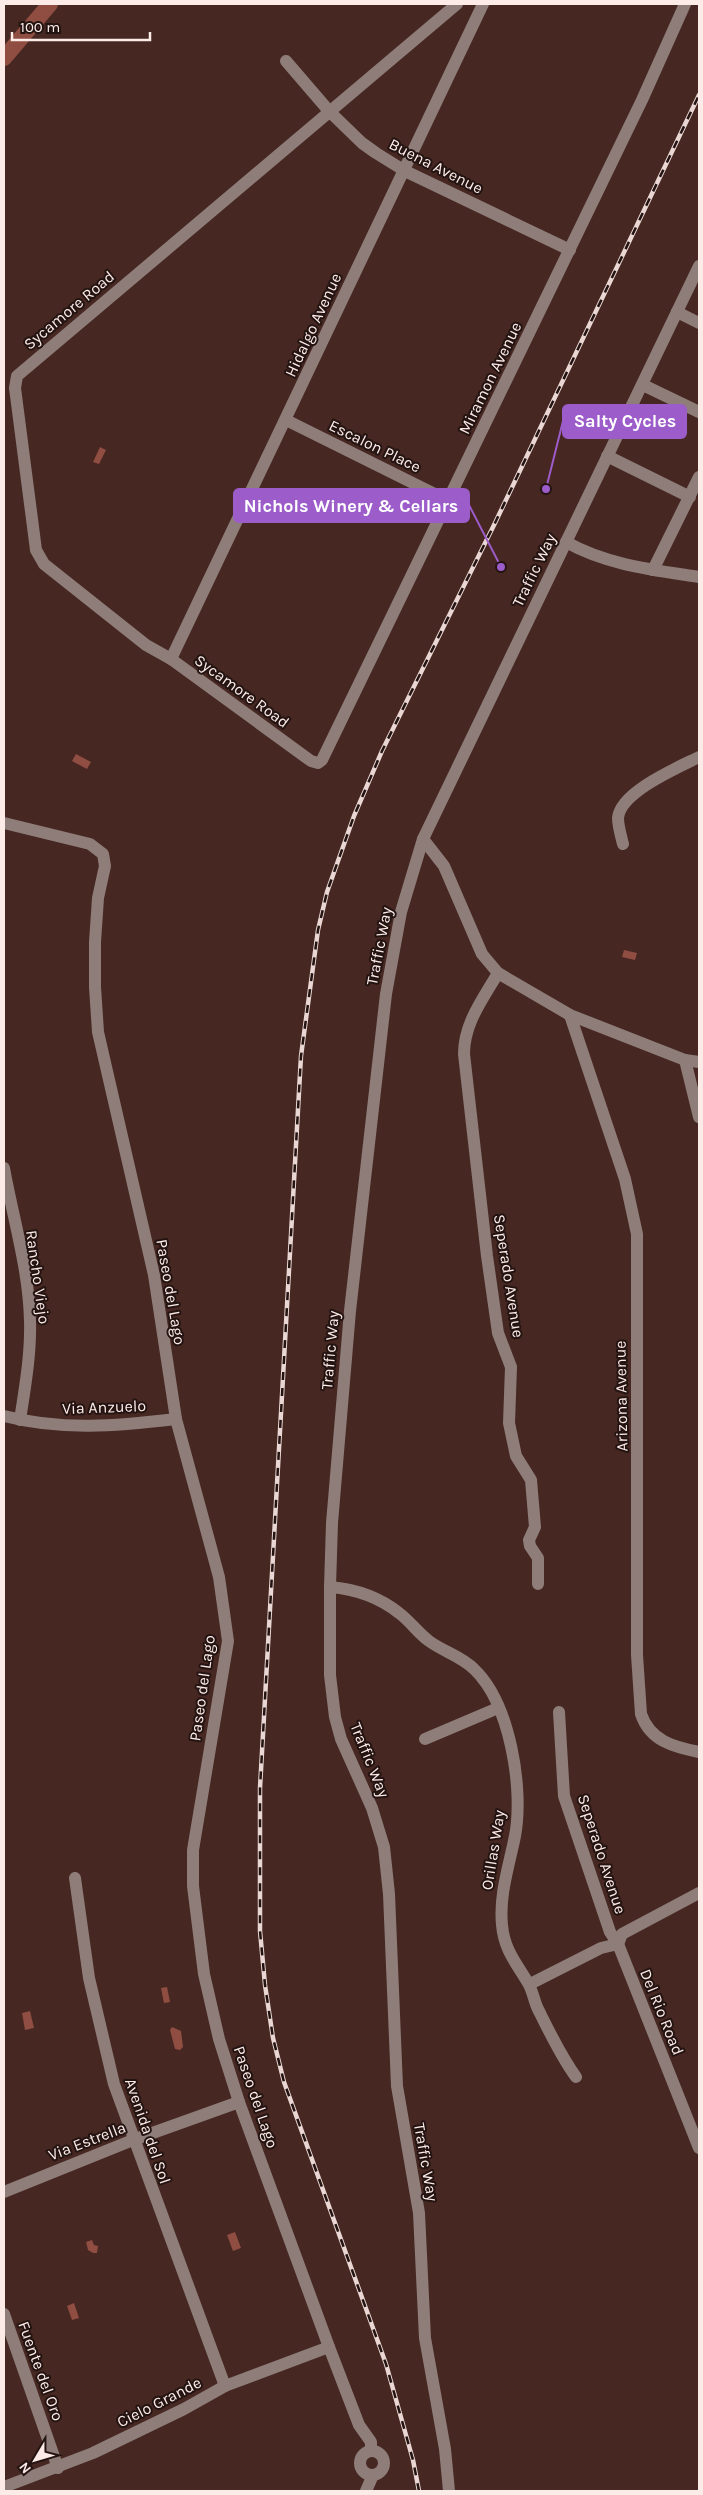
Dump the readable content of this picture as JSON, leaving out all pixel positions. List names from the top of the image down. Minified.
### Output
{"streets":{"street":["Buena Avenue","Sycamore Road","Hidalgo Avenue","Miramon Avenue","Escalon Place","Traffic Way","Seperado Avenue","Rancho Viejo","Paseo del Lago","Arizona Avenue","Via Anzuelo","Orillas Way","Del Rio Road","Avenida del Sol","Via Estrella","Fuente del Oro","Cielo Grande"]},"crossings":[["Buena Avenue","Sycamore Road"],["Buena Avenue","Hidalgo Avenue"],["Buena Avenue","Miramon Avenue"],["Sycamore Road","Hidalgo Avenue"],["Sycamore Road","Miramon Avenue"],["Hidalgo Avenue","Escalon Place"],["Miramon Avenue","Escalon Place"],["Traffic Way","Orillas Way"],["Seperado Avenue","Del Rio Road"],["Rancho Viejo","Via Anzuelo"],["Paseo del Lago","Via Anzuelo"],["Paseo del Lago","Via Estrella"],["Paseo del Lago","Cielo Grande"],["Avenida del Sol","Via Estrella"],["Avenida del Sol","Cielo Grande"],["Fuente del Oro","Cielo Grande"]],"places":["Salty Cycles","Nichols Winery & Cellars"],"scale_bar":"100 m","north":"bottom left"}
